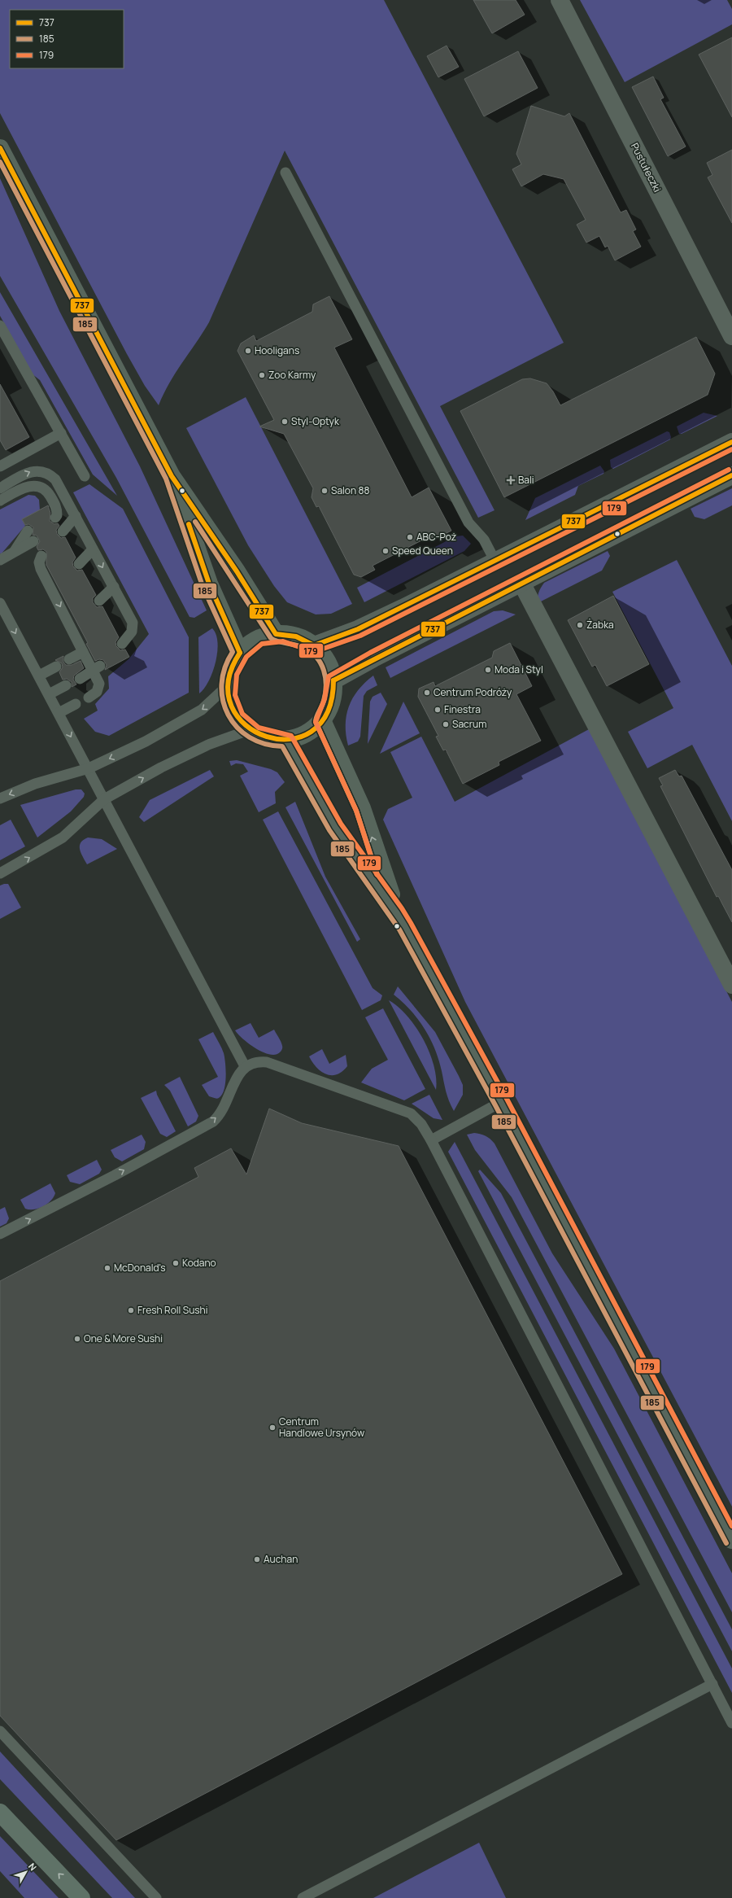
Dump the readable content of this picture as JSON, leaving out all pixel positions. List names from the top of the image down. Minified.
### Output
{"streets":{"street":["Pustułeczki"]},"places":{"other":["Hooligans","Zoo Karmy","Styl-Optyk","Salon 88","ABC-Poż","Speed Queen","Żabka","Moda i Styl","Centrum Podróży","Finestra","Sacrum","Kodano","McDonald's","Fresh Roll Sushi","One & More Sushi","Centrum Handlowe Ursynów","Auchan"],"health":["Bali"]},"lines":["transit line 737","transit line 185","transit line 179"],"legend":["737","185","179"],"north":"top right"}
